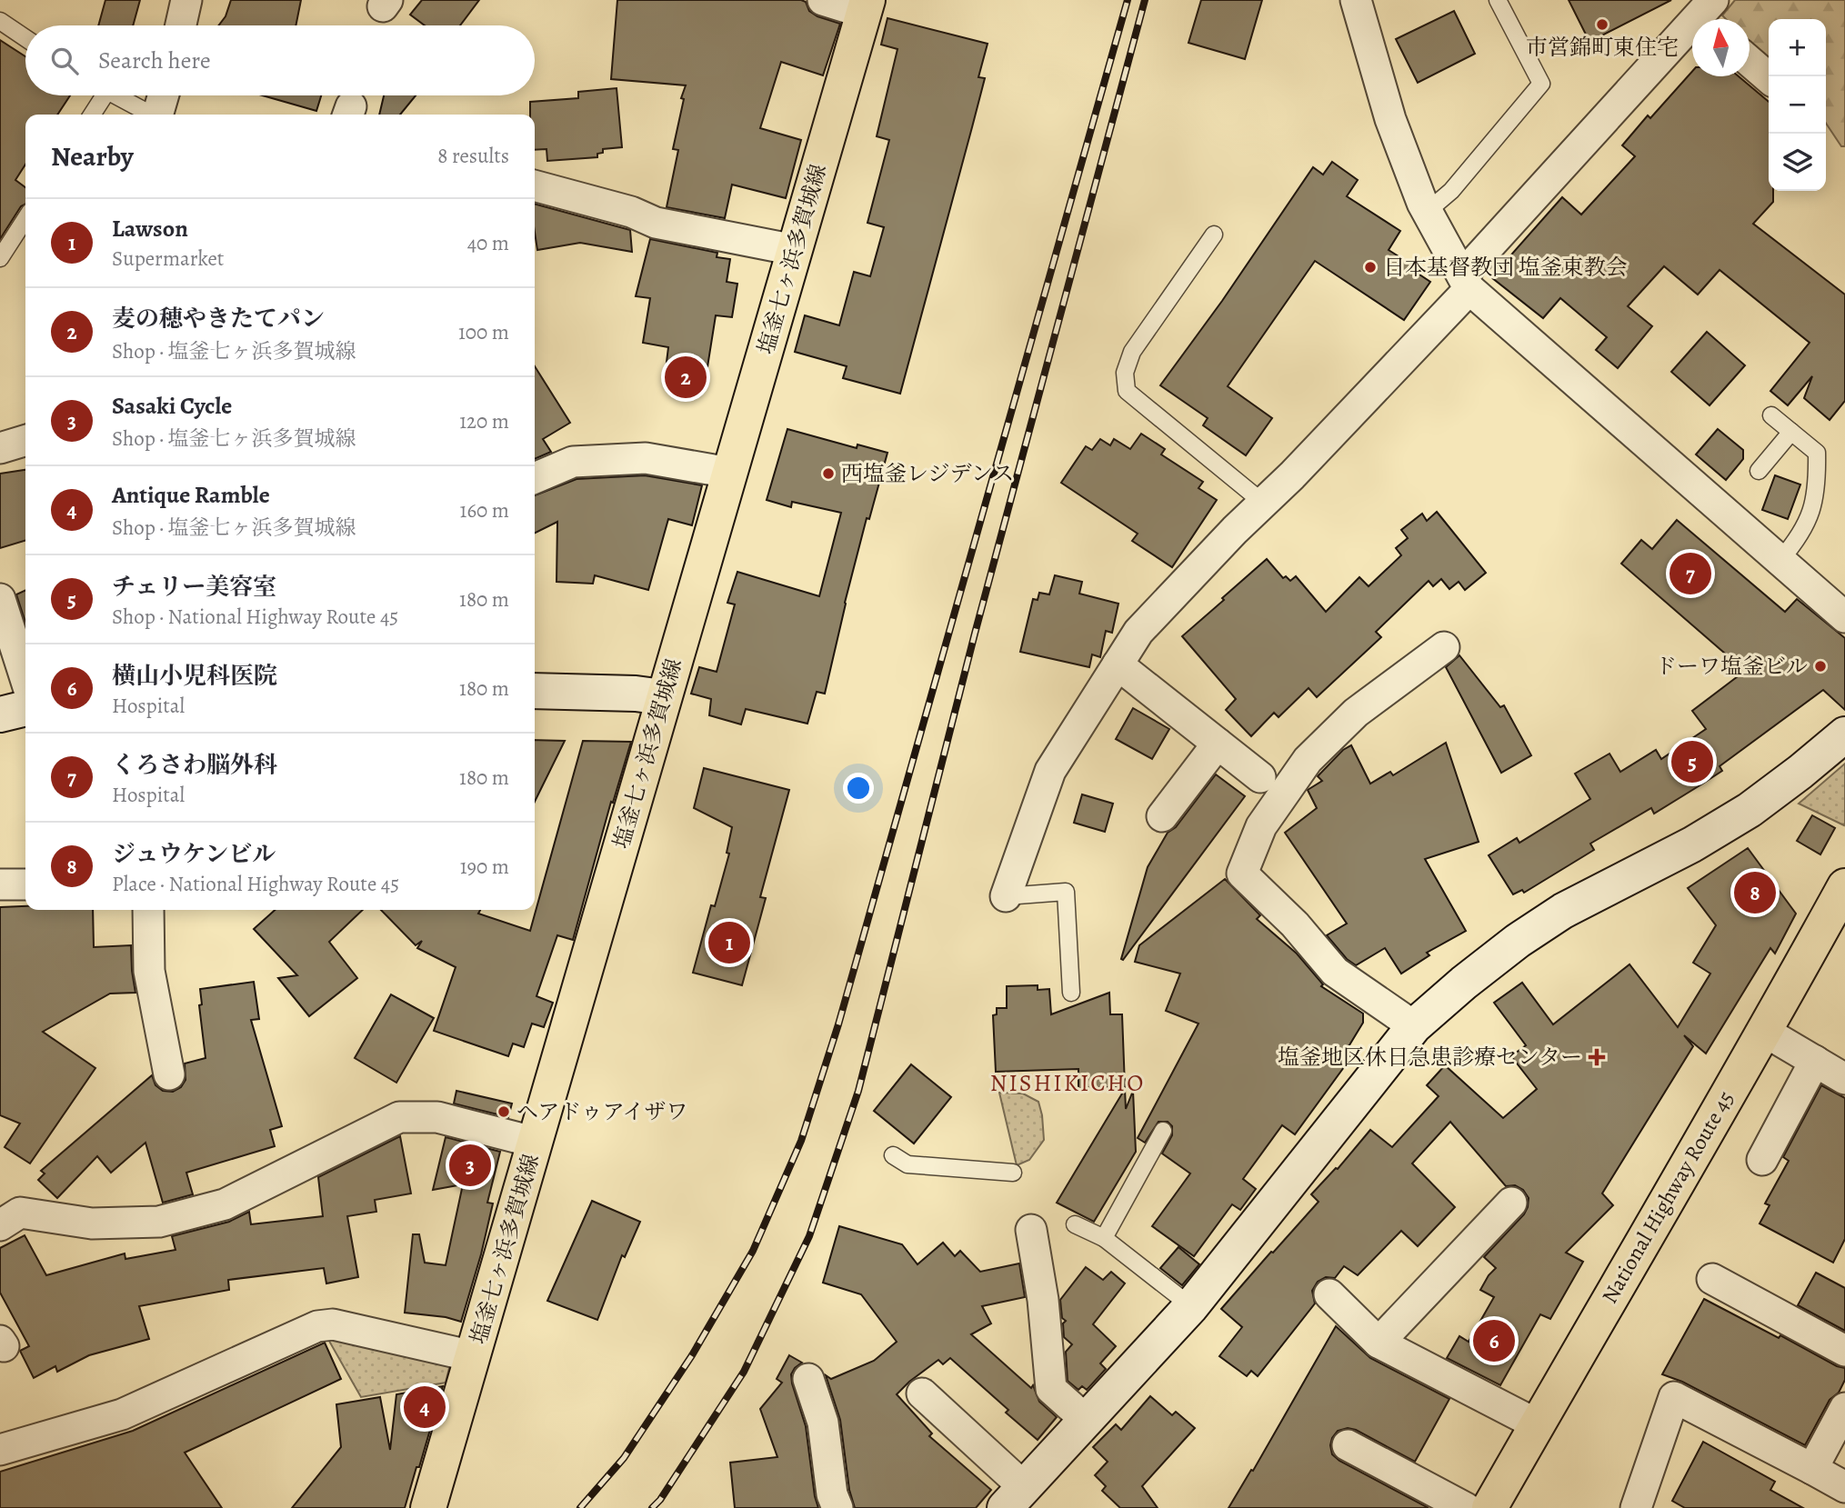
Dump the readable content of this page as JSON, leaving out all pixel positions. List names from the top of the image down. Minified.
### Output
{"streets":{"main road":["塩釜七ヶ浜多賀城線","National Highway Route 45"]},"districts":["NISHIKICHO"],"places":{"other":["市営錦町東住宅","日本基督教団 塩釜東教会","西塩釜レジデンス","ドーワ塩釜ビル","ヘアドゥアイザワ"],"health":["塩釜地区休日急患診療センター"]},"north":"top","page":{"map_buttons":["+","−"],"search":"Search here","heading":["Nearby","8 results"],"list":[{"mark":"1","name":"Lawson","note":"Supermarket","value":"40 m"},{"mark":"2","name":"麦の穂やきたてパン","note":"Shop · 塩釜七ヶ浜多賀城線","value":"100 m"},{"mark":"3","name":"Sasaki Cycle","note":"Shop · 塩釜七ヶ浜多賀城線","value":"120 m"},{"mark":"4","name":"Antique Ramble","note":"Shop · 塩釜七ヶ浜多賀城線","value":"160 m"},{"mark":"5","name":"チェリー美容室","note":"Shop · National Highway Route 45","value":"180 m"},{"mark":"6","name":"横山小児科医院","note":"Hospital","value":"180 m"},{"mark":"7","name":"くろさわ脳外科","note":"Hospital","value":"180 m"},{"mark":"8","name":"ジュウケンビル","note":"Place · National Highway Route 45","value":"190 m"}],"pins":["2","7","5","8","1","3","6","4"]}}
